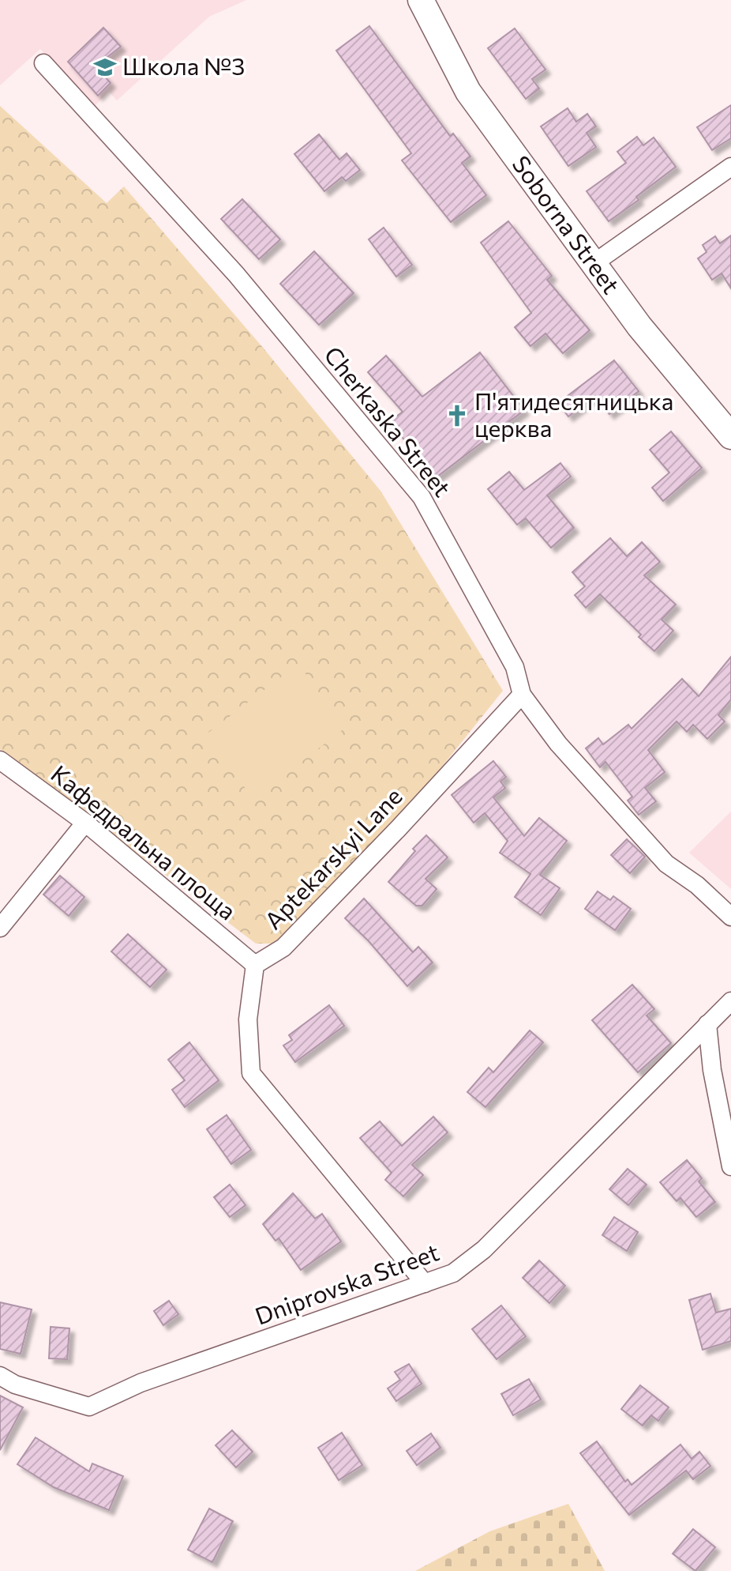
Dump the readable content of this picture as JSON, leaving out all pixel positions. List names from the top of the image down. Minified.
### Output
{"streets":{"main road":["Soborna Street"],"street":["Cherkaska Street","Кафедральна площа","Aptekarskyi Lane","Dniprovska Street"]},"crossings":[["Cherkaska Street","Aptekarskyi Lane"],["Кафедральна площа","Aptekarskyi Lane"]],"places":{"school or university":["Школа №3"],"church":["П'ятидесятницька церква"]}}
